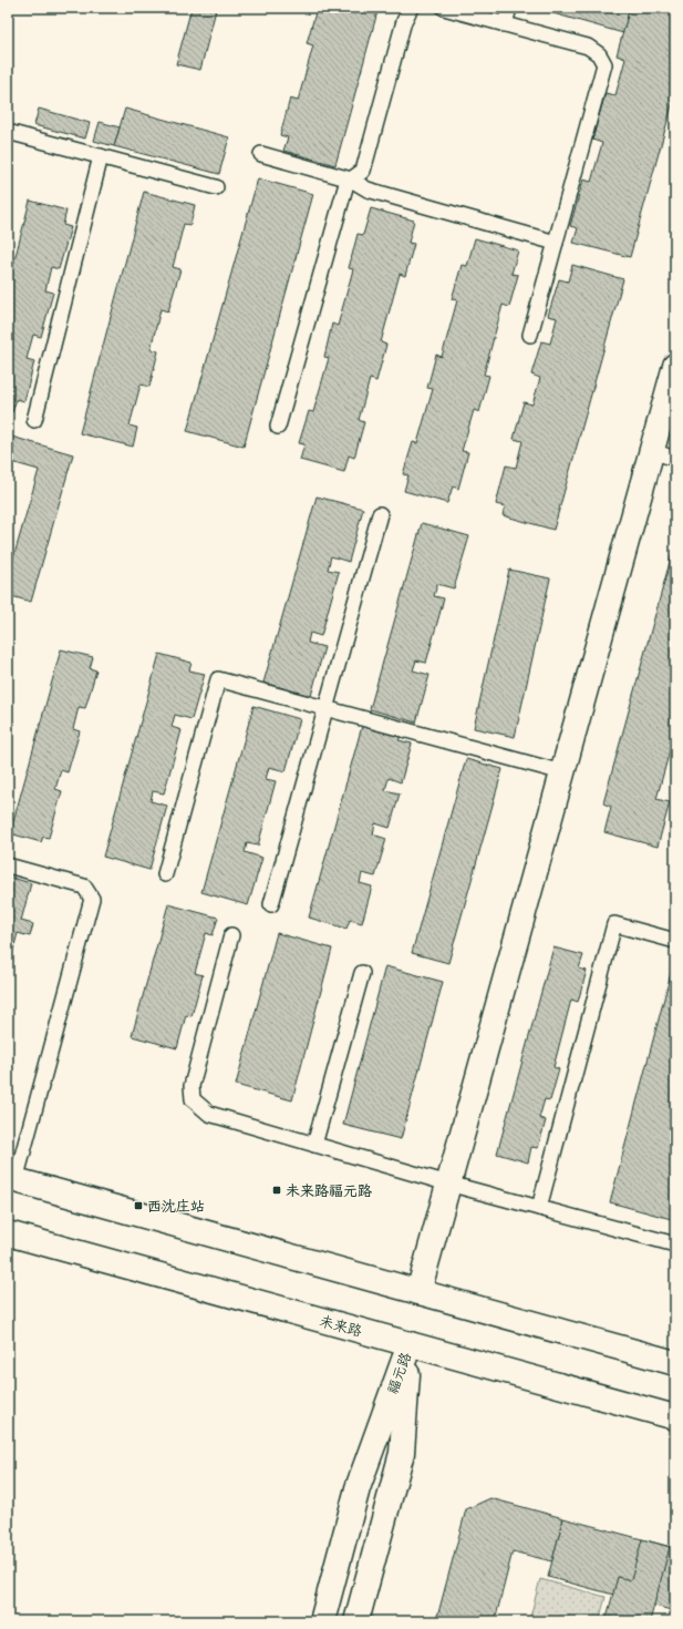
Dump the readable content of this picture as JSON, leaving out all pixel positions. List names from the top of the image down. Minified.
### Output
{"streets":{"main road":["未来路","福元路"]},"crossings":[["未来路","福元路"]],"places":{"transit":["未来路福元路","西沈庄站"]}}
